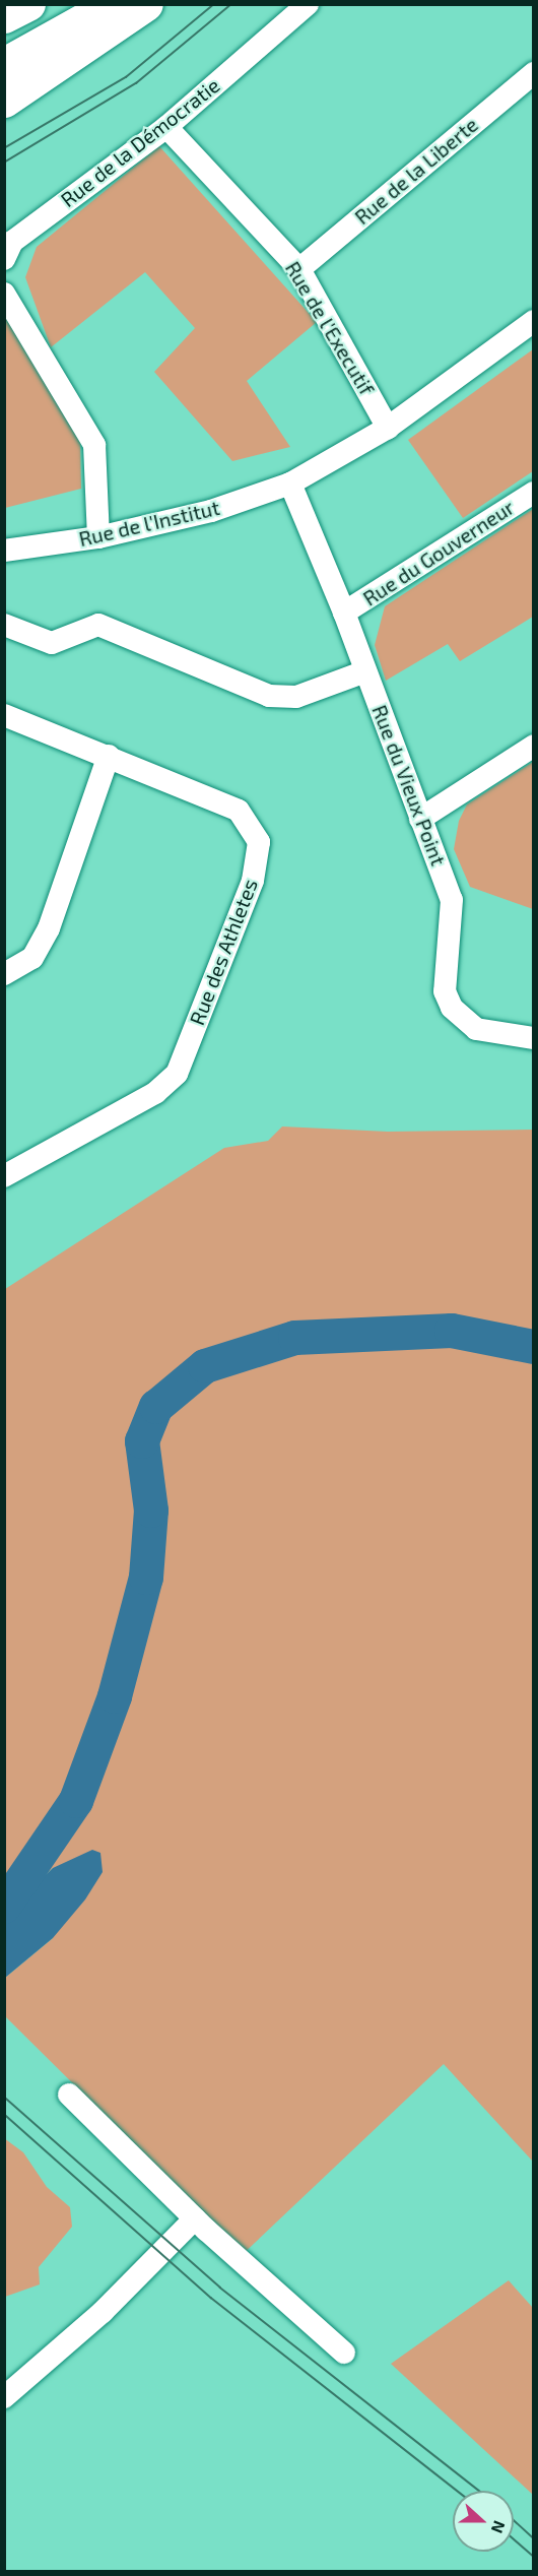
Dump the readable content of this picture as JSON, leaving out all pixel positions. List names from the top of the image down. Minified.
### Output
{"streets":{"street":["Rue de la Démocratie","Rue de la Liberte","Rue de l'Executif","Rue de l'Institut","Rue du Gouverneur","Rue du Vieux Point","Rue des Athletes"]},"crossings":[["Rue de la Démocratie","Rue de l'Executif"],["Rue de la Liberte","Rue de l'Executif"],["Rue de l'Executif","Rue de l'Institut"],["Rue de l'Institut","Rue du Vieux Point"],["Rue du Gouverneur","Rue du Vieux Point"]],"north":"right"}
